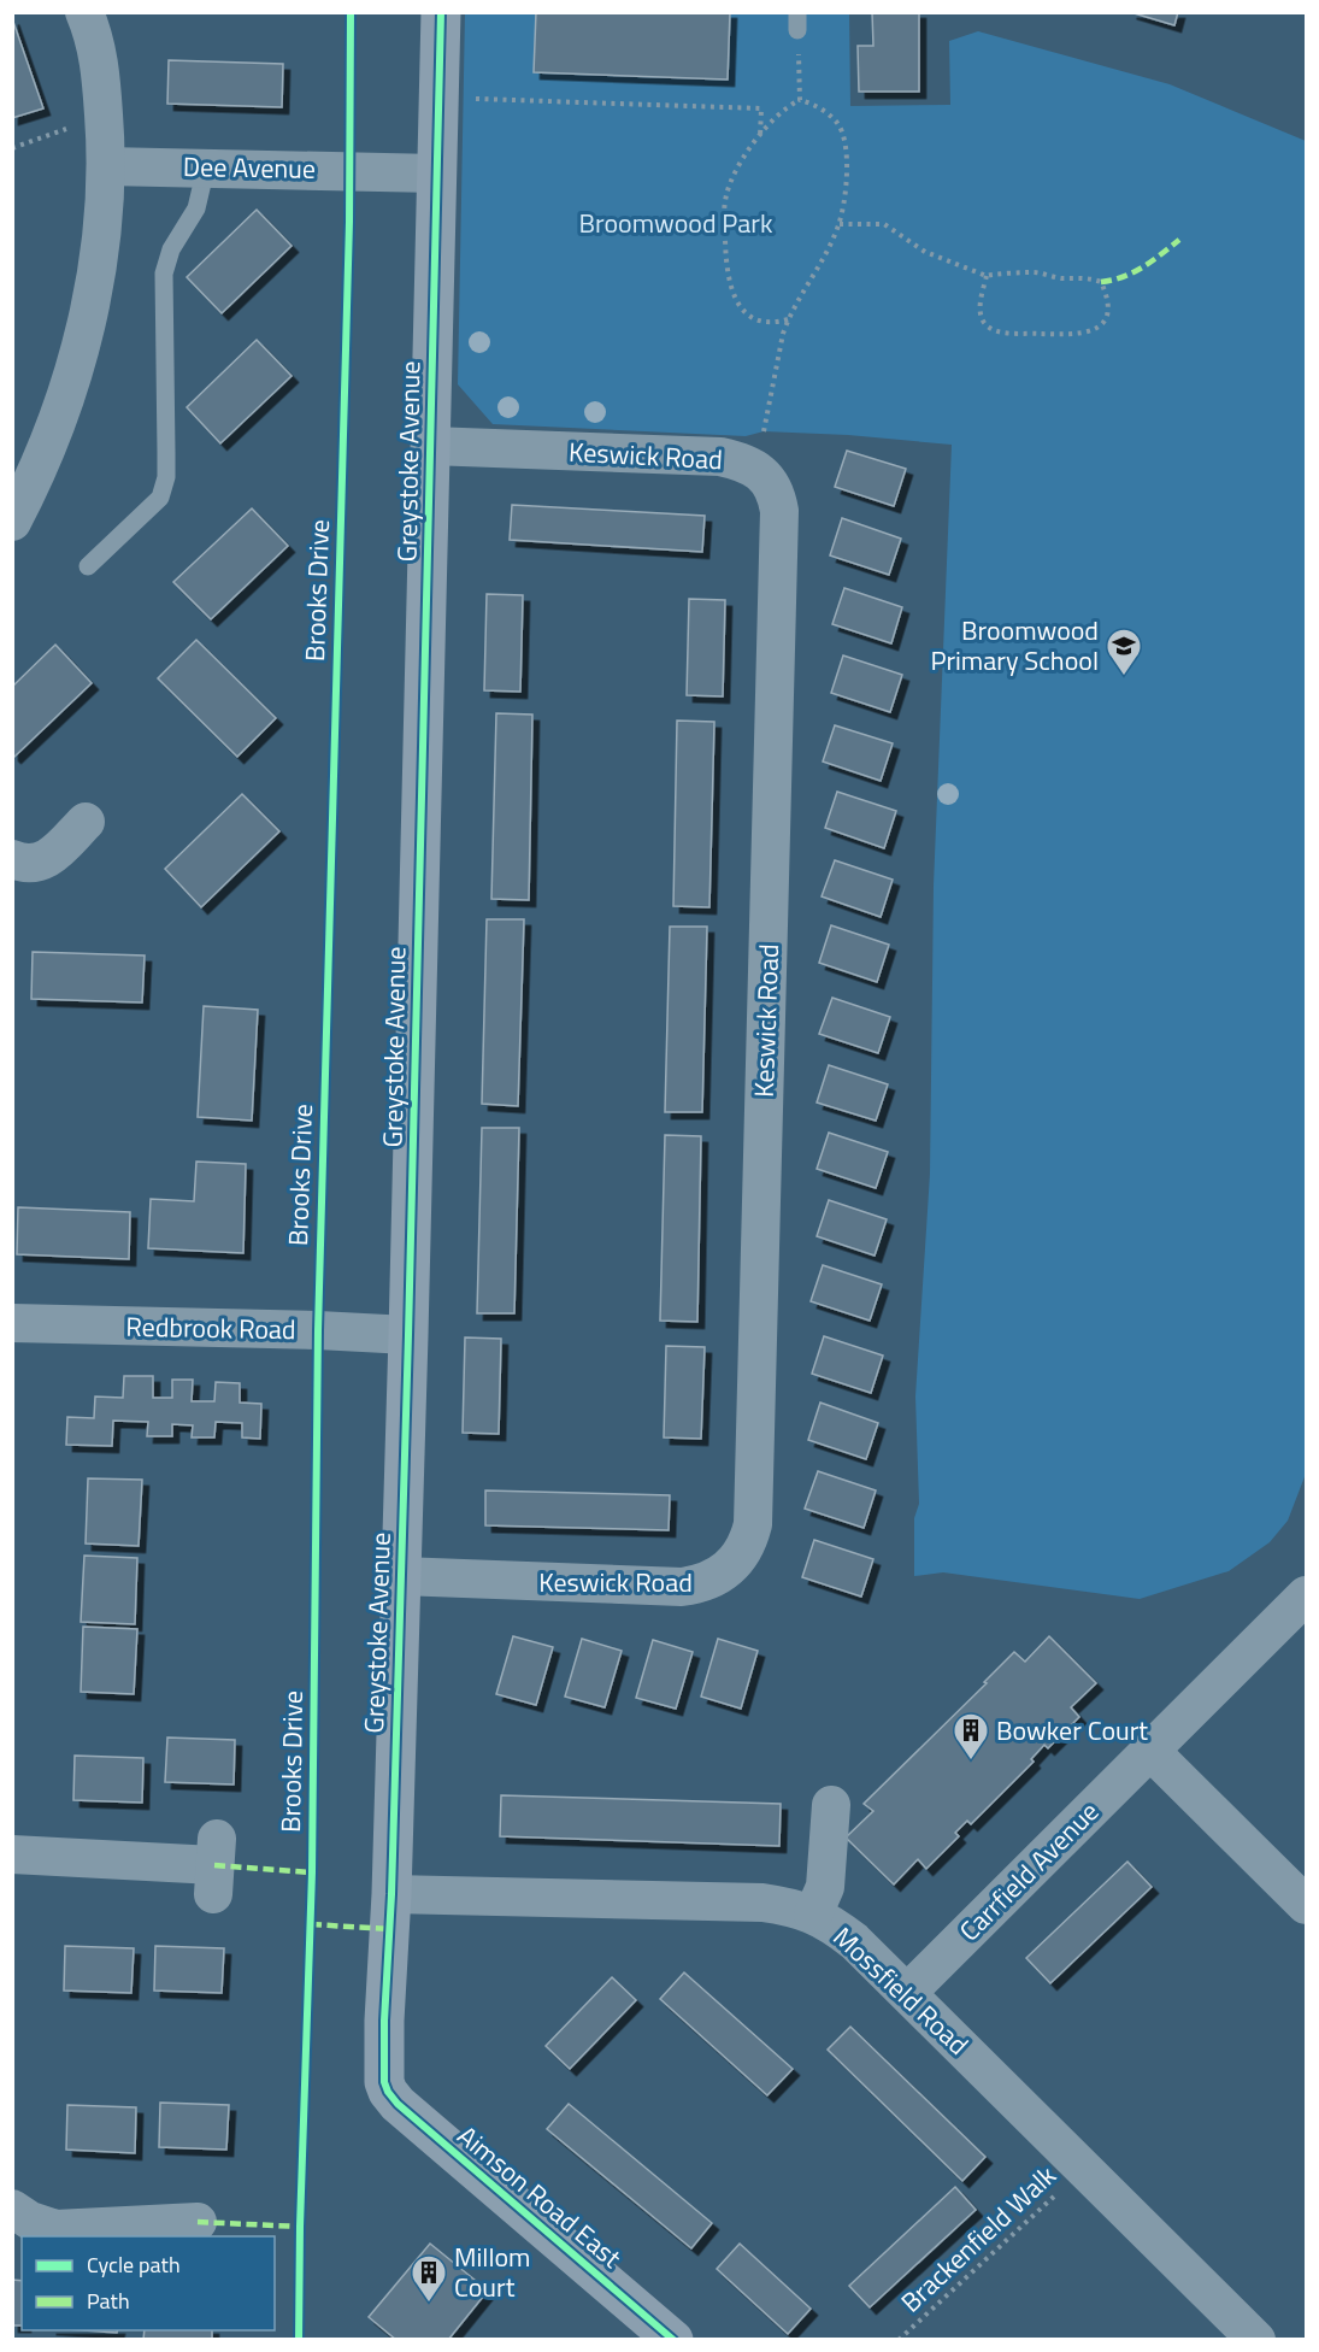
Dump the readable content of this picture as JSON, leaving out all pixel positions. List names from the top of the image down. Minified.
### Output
{"streets":{"street":["Dee Avenue","Keswick Road","Greystoke Avenue","Redbrook Road","Carrfield Avenue","Mossfield Road","Aimson Road East"],"path":["Brackenfield Walk"],"cycle path":["Brooks Drive"]},"crossings":[["Dee Avenue","Greystoke Avenue"],["Keswick Road","Greystoke Avenue"],["Greystoke Avenue","Redbrook Road"],["Greystoke Avenue","Mossfield Road"],["Greystoke Avenue","Aimson Road East"],["Carrfield Avenue","Mossfield Road"],["Mossfield Road","Brackenfield Walk"]],"parks":["Broomwood Park"],"places":{"school or university":["Broomwood Primary School"],"building":["Bowker Court","Millom Court"]},"legend":["Cycle path","Path"]}
